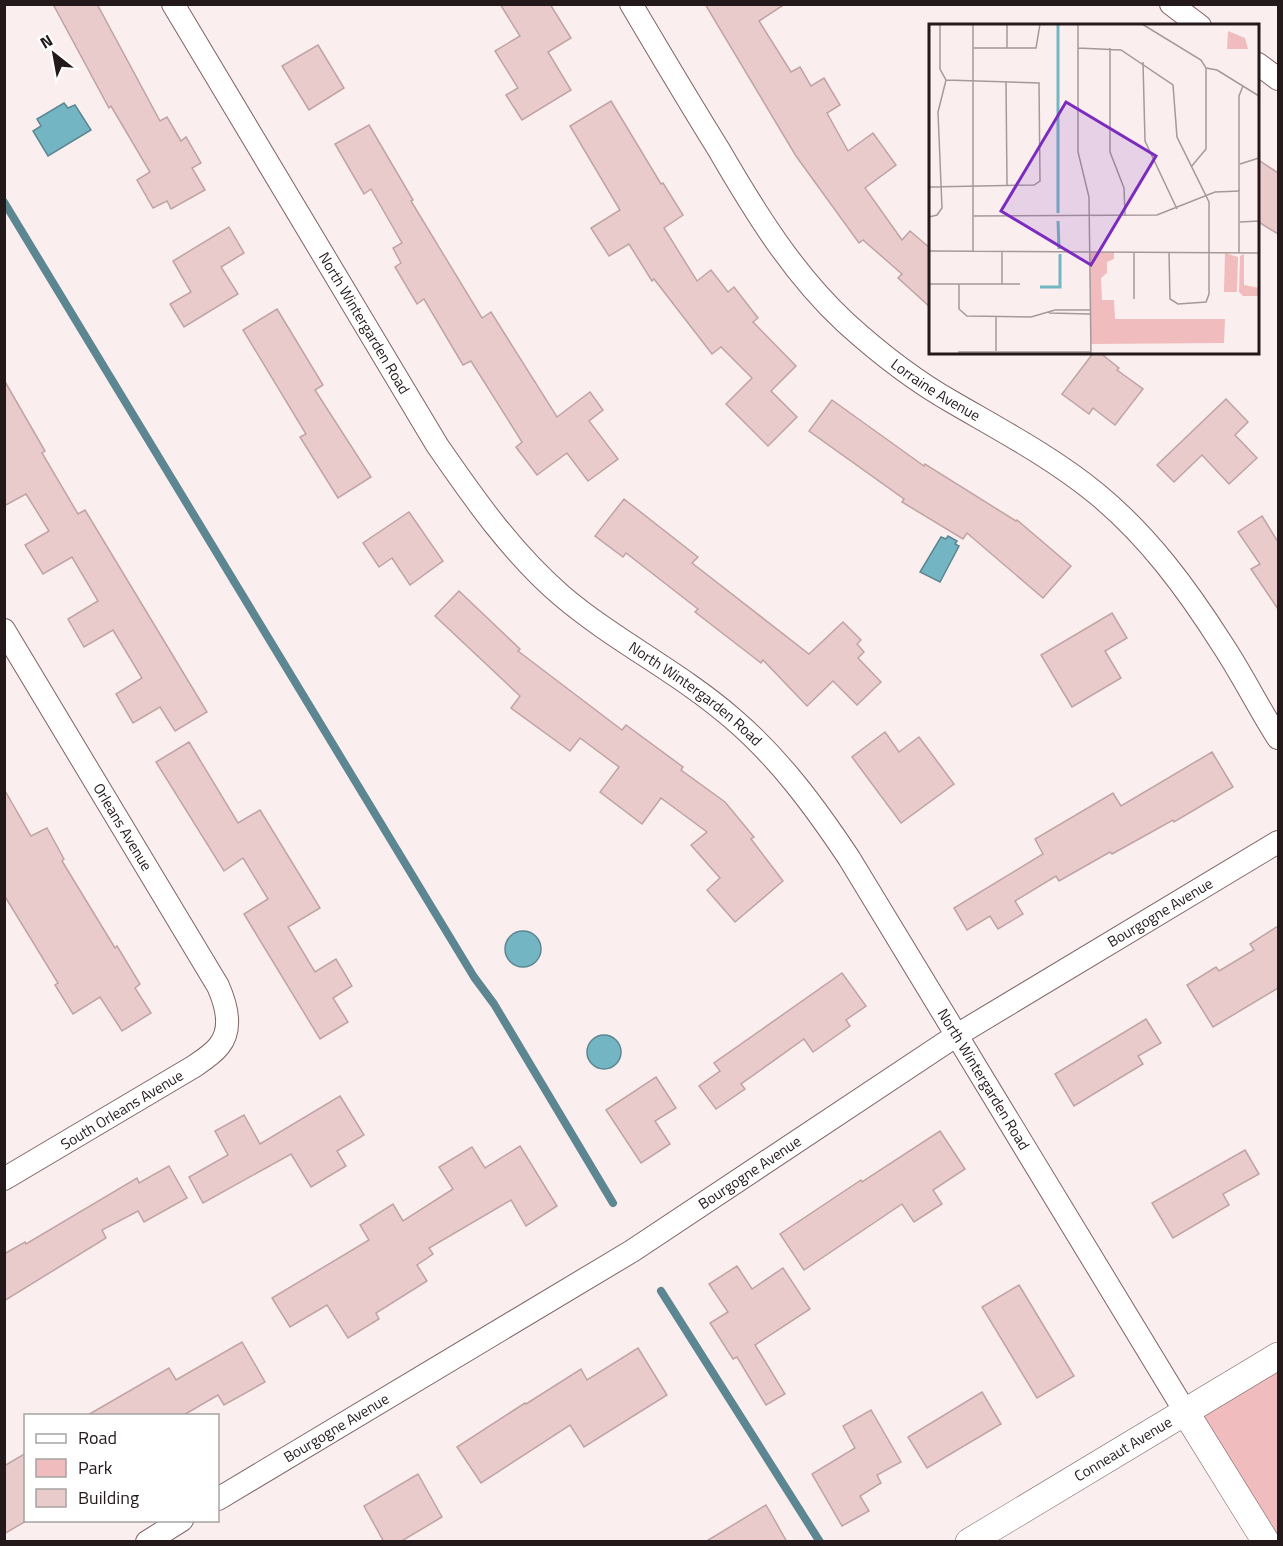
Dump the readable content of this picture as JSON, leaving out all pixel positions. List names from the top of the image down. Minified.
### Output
{"streets":{"street":["North Wintergarden Road","Lorraine Avenue","Orleans Avenue","Bourgogne Avenue","South Orleans Avenue","Conneaut Avenue"]},"crossings":[["North Wintergarden Road","Bourgogne Avenue"],["North Wintergarden Road","Conneaut Avenue"],["Orleans Avenue","South Orleans Avenue"]],"legend":["Road","Park","Building"],"north":"top left"}
